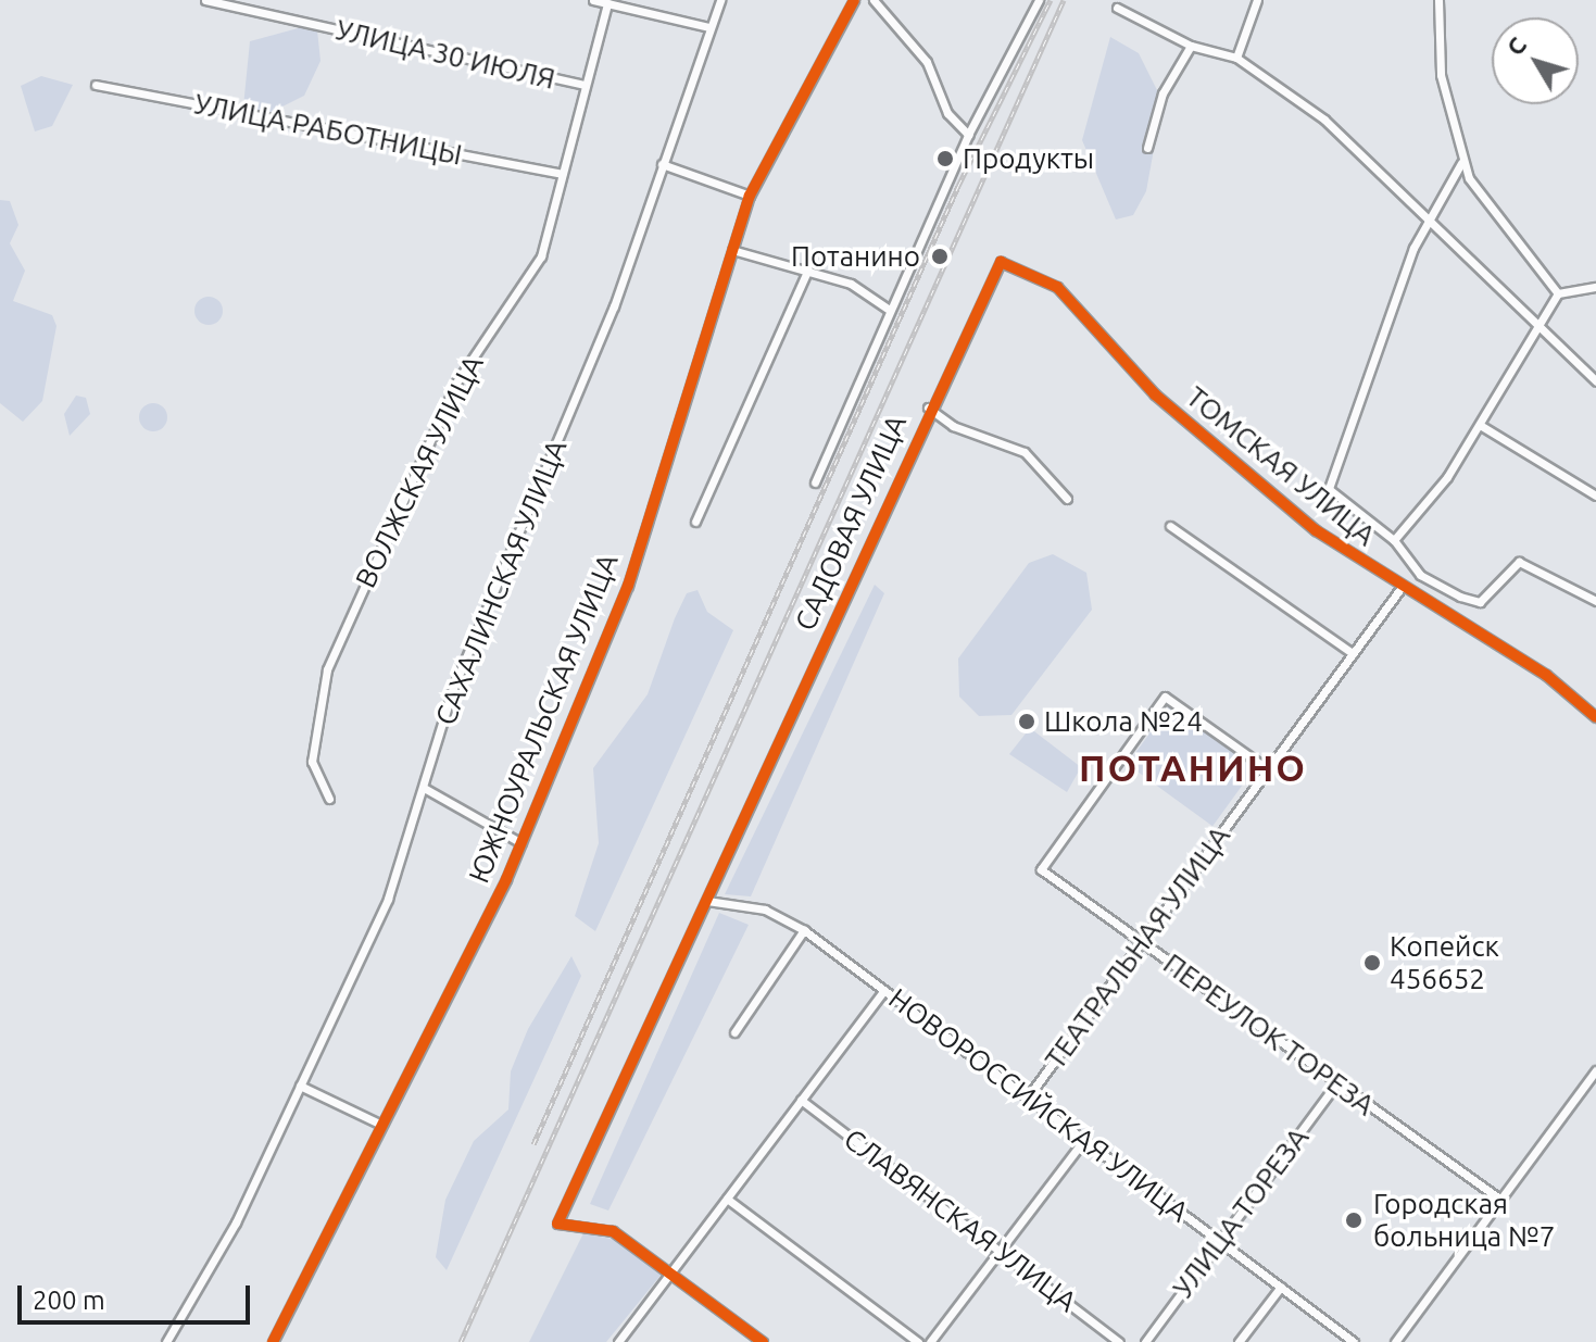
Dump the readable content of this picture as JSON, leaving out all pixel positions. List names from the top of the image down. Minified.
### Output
{"streets":{"street":["УЛИЦА 30 ИЮЛЯ","УЛИЦА РАБОТНИЦЫ","ТОМСКАЯ УЛИЦА","ВОЛЖСКАЯ УЛИЦА","САДОВАЯ УЛИЦА","САХАЛИНСКАЯ УЛИЦА","ЮЖНОУРАЛЬСКАЯ УЛИЦА","ТЕАТРАЛЬНАЯ УЛИЦА","ПЕРЕУЛОК ТОРЕЗА","НОВОРОССИЙСКАЯ УЛИЦА","УЛИЦА ТОРЕЗА","СЛАВЯНСКАЯ УЛИЦА"]},"crossings":[["УЛИЦА 30 ИЮЛЯ","ВОЛЖСКАЯ УЛИЦА"],["УЛИЦА РАБОТНИЦЫ","ВОЛЖСКАЯ УЛИЦА"],["ТОМСКАЯ УЛИЦА","САДОВАЯ УЛИЦА"],["ТОМСКАЯ УЛИЦА","ТЕАТРАЛЬНАЯ УЛИЦА"],["САДОВАЯ УЛИЦА","НОВОРОССИЙСКАЯ УЛИЦА"],["ТЕАТРАЛЬНАЯ УЛИЦА","ПЕРЕУЛОК ТОРЕЗА"],["ТЕАТРАЛЬНАЯ УЛИЦА","НОВОРОССИЙСКАЯ УЛИЦА"],["ПЕРЕУЛОК ТОРЕЗА","УЛИЦА ТОРЕЗА"],["НОВОРОССИЙСКАЯ УЛИЦА","УЛИЦА ТОРЕЗА"]],"districts":["ПОТАНИНО"],"places":["Продукты","Потанино","Школа №24","Копейск 456652","Городская больница №7"],"scale_bar":"200 m","north":"top left"}
